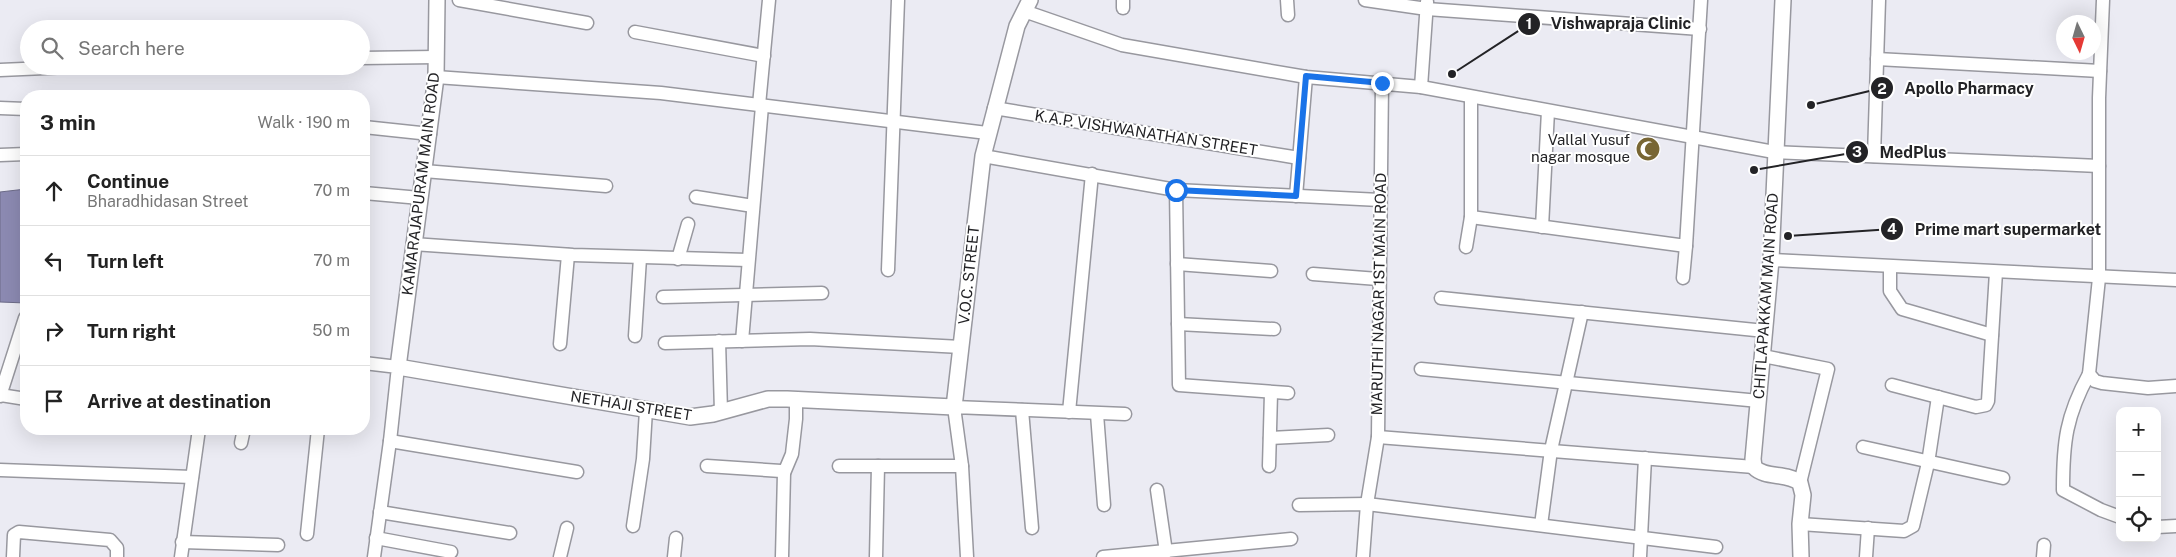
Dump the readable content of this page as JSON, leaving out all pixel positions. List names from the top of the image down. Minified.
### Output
{"streets":{"street":["K.A.P. VISHWANATHAN STREET","KAMARAJAPURAM MAIN ROAD","V.O.C. STREET","MARUTHI NAGAR 1ST MAIN ROAD","CHITLAPAKKAM MAIN ROAD","NETHAJI STREET"]},"crossings":[["K.A.P. VISHWANATHAN STREET","V.O.C. STREET"],["KAMARAJAPURAM MAIN ROAD","NETHAJI STREET"],["V.O.C. STREET","NETHAJI STREET"]],"places":{"other":["Vishwapraja Clinic","Apollo Pharmacy","MedPlus","Prime mart supermarket"],"mosque":["Vallal Yusuf nagar mosque"]},"north":"bottom","page":{"search":"Search here","heading":["3 min","Walk · 190 m"],"list":[["Continue","Bharadhidasan Street","70 m"],["Turn left","70 m"],["Turn right","50 m"],"Arrive at destination"],"map_buttons":["+","−"]}}
